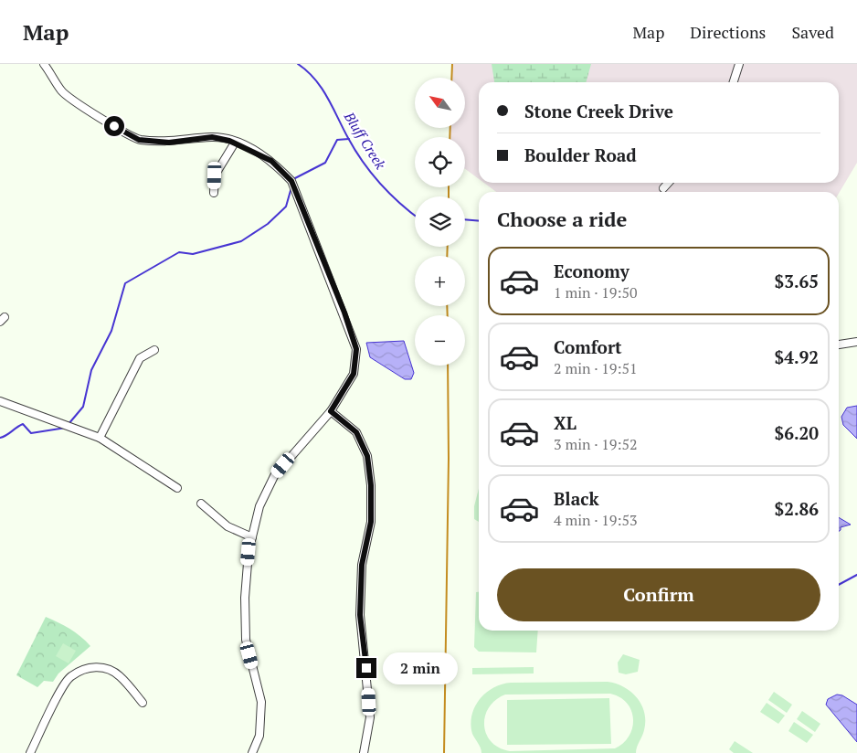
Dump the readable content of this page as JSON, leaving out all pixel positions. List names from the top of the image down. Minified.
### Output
{"water":["Bluff Creek"],"north":"top left","page":{"header":"Map","nav":["Map","Directions","Saved"],"map_buttons":["+","−"],"banner":["Stone Creek Drive","Boulder Road"],"heading":"Choose a ride","list":[{"name":"Economy","note":"1 min · 19:50","value":"$3.65"},{"name":"Comfort","note":"2 min · 19:51","value":"$4.92"},{"name":"XL","note":"3 min · 19:52","value":"$6.20"},{"name":"Black","note":"4 min · 19:53","value":"$2.86"}],"buttons":"Confirm","bubble":"2 min"}}
